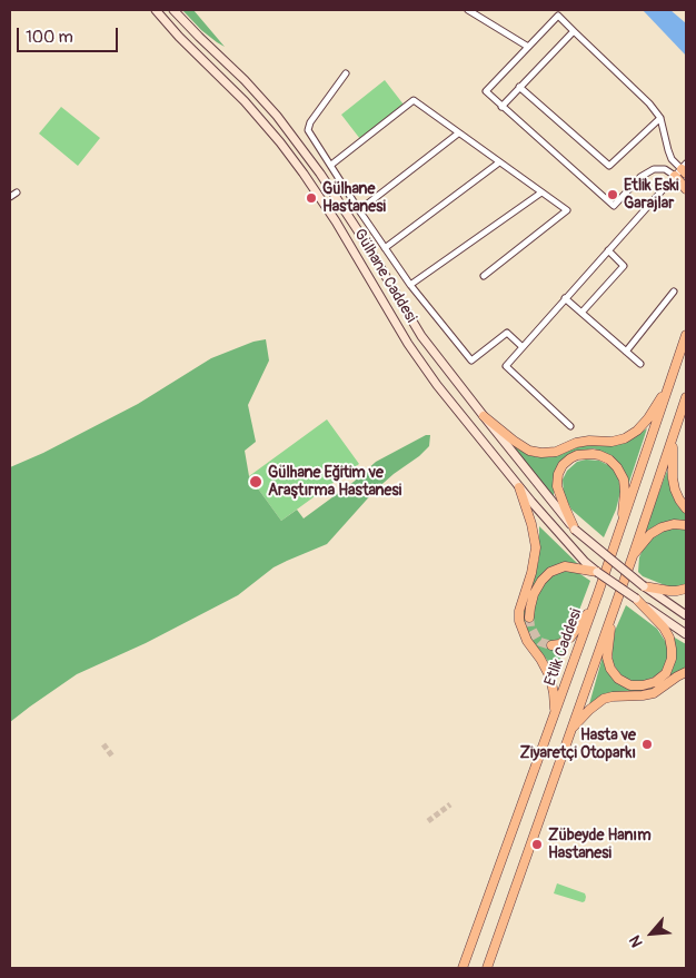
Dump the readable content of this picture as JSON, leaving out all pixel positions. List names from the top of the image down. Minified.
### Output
{"streets":{"main road":["Gülhane Caddesi","Etlik Caddesi"]},"places":["Etlik Eski Garajlar","Gülhane Hastanesi","Gülhane Eğitim ve Araştırma Hastanesi","Hasta ve Ziyaretçi Otoparkı","Zübeyde Hanım Hastanesi"],"scale_bar":"100 m","north":"bottom left"}
